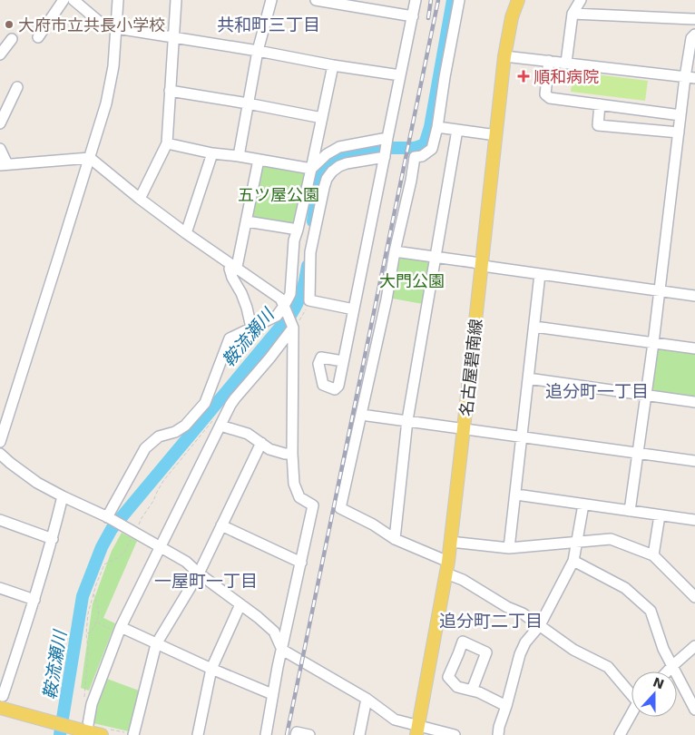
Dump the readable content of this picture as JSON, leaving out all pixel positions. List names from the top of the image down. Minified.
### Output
{"streets":{"main road":["名古屋碧南線"]},"districts":["共和町三丁目","追分町一丁目","一屋町一丁目","追分町二丁目"],"water":["鞍流瀬川"],"parks":["五ツ屋公園","大門公園"],"places":{"other":["大府市立共長小学校"],"health":["順和病院"]},"north":"top"}
